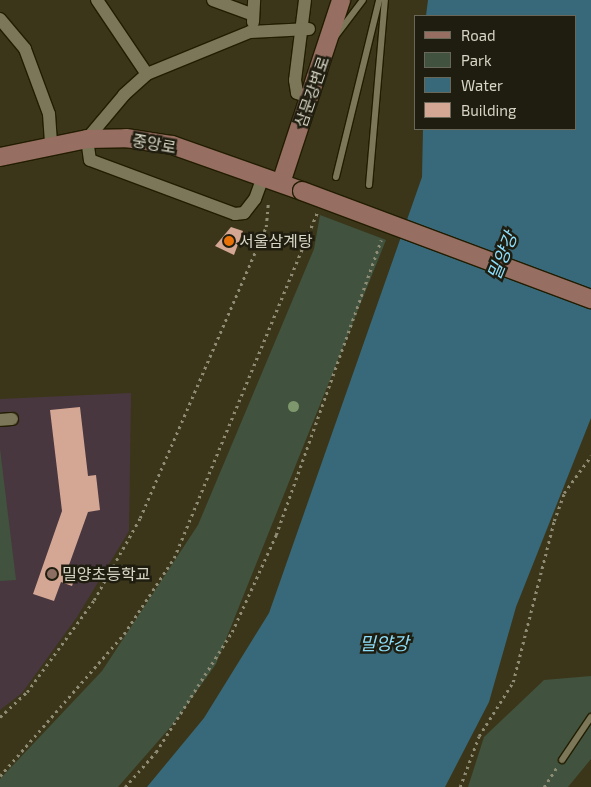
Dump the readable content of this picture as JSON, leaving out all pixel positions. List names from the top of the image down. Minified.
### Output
{"streets":{"main road":["삼문강변로","중앙로"]},"crossings":[["삼문강변로","중앙로"]],"water":["밀양강"],"places":["서울삼계탕","밀양초등학교"],"legend":["Road","Park","Water","Building"]}
